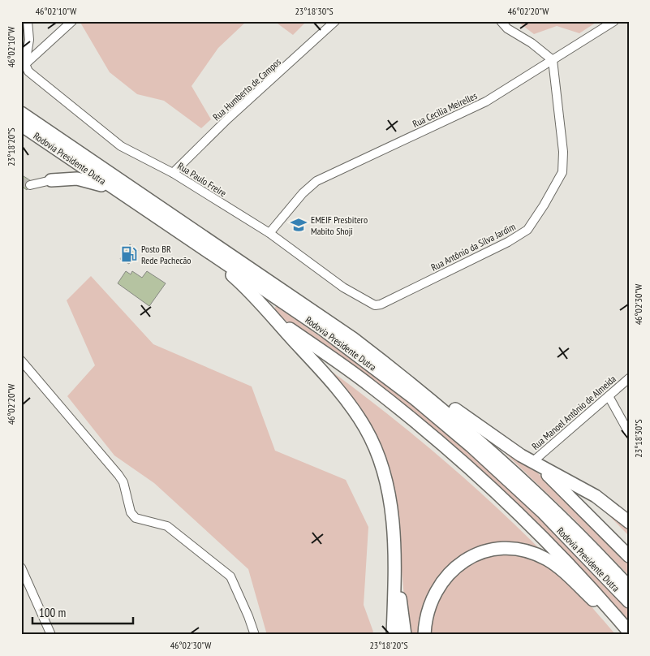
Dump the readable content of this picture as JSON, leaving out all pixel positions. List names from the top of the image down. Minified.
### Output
{"streets":{"highway":["Rodovia Presidente Dutra"],"street":["Rua Humberto de Campos","Rua Cecília Meirelles","Rua Paulo Freire","Rua Antônio da Silva Jardim","Rua Manoel Antônio de Almeida"]},"crossings":[["Rua Humberto de Campos","Rua Paulo Freire"],["Rua Cecília Meirelles","Rua Paulo Freire"],["Rua Cecília Meirelles","Rua Antônio da Silva Jardim"],["Rua Paulo Freire","Rua Antônio da Silva Jardim"]],"places":{"school or university":["EMEIF Presbitero Mabito Shoji"],"fuel station":["Posto BR Rede Pachecão"]},"scale_bar":"100 m","coordinates":["46°02'10\"W","23°18'30\"S","46°02'20\"W","23°18'20\"S","46°02'30\"W"]}
